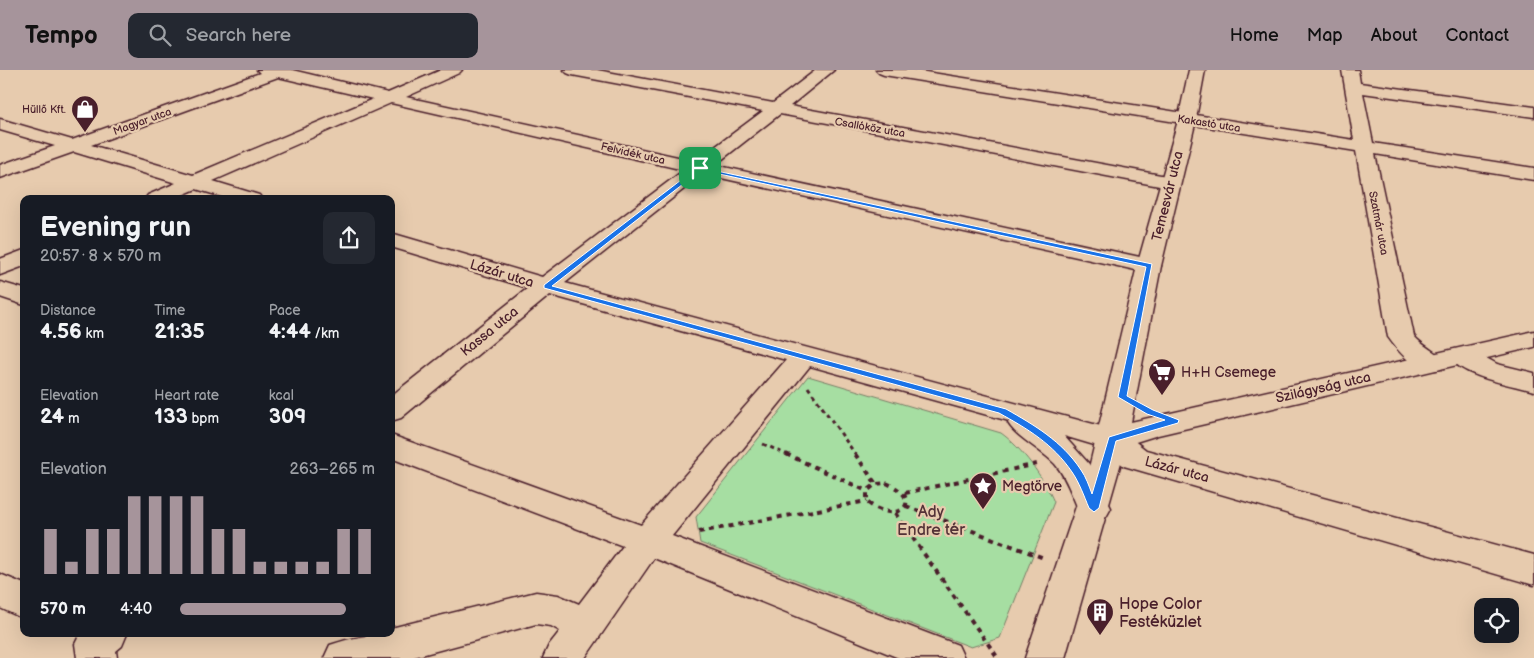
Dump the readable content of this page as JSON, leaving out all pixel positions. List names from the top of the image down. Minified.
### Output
{"streets":{"street":["Magyar utca","Kakastó utca","Csallóköz utca","Felvidék utca","Temesvár utca","Szatmár utca","Lázár utca","Kassa utca","Szilágyság utca"]},"crossings":[["Magyar utca","Felvidék utca"],["Kakastó utca","Temesvár utca"],["Kakastó utca","Szatmár utca"],["Csallóköz utca","Temesvár utca"],["Csallóköz utca","Kassa utca"],["Felvidék utca","Temesvár utca"],["Felvidék utca","Kassa utca"],["Temesvár utca","Lázár utca"],["Temesvár utca","Szilágyság utca"],["Szatmár utca","Szilágyság utca"],["Lázár utca","Kassa utca"],["Lázár utca","Szilágyság utca"]],"parks":["Ady Endre tér"],"places":{"shop":["Hüllő Kft."],"supermarket":["H+H Csemege"],"place":["Megtörve"],"building":["Hope Color Festéküzlet"]},"page":{"header":"Tempo","search":"Search here","nav":["Home","Map","About","Contact"],"heading":["Evening run","20:57 · 8 × 570 m"],"stats":[["Distance","4.56 km"],["Time","21:35"],["Pace","4:44 /km"],["Elevation","24 m"],["Heart rate","133 bpm"],["kcal","309"]],"chart":["Elevation","263–265 m"],"list":[{"name":"570 m","note":"4:40"}]}}
